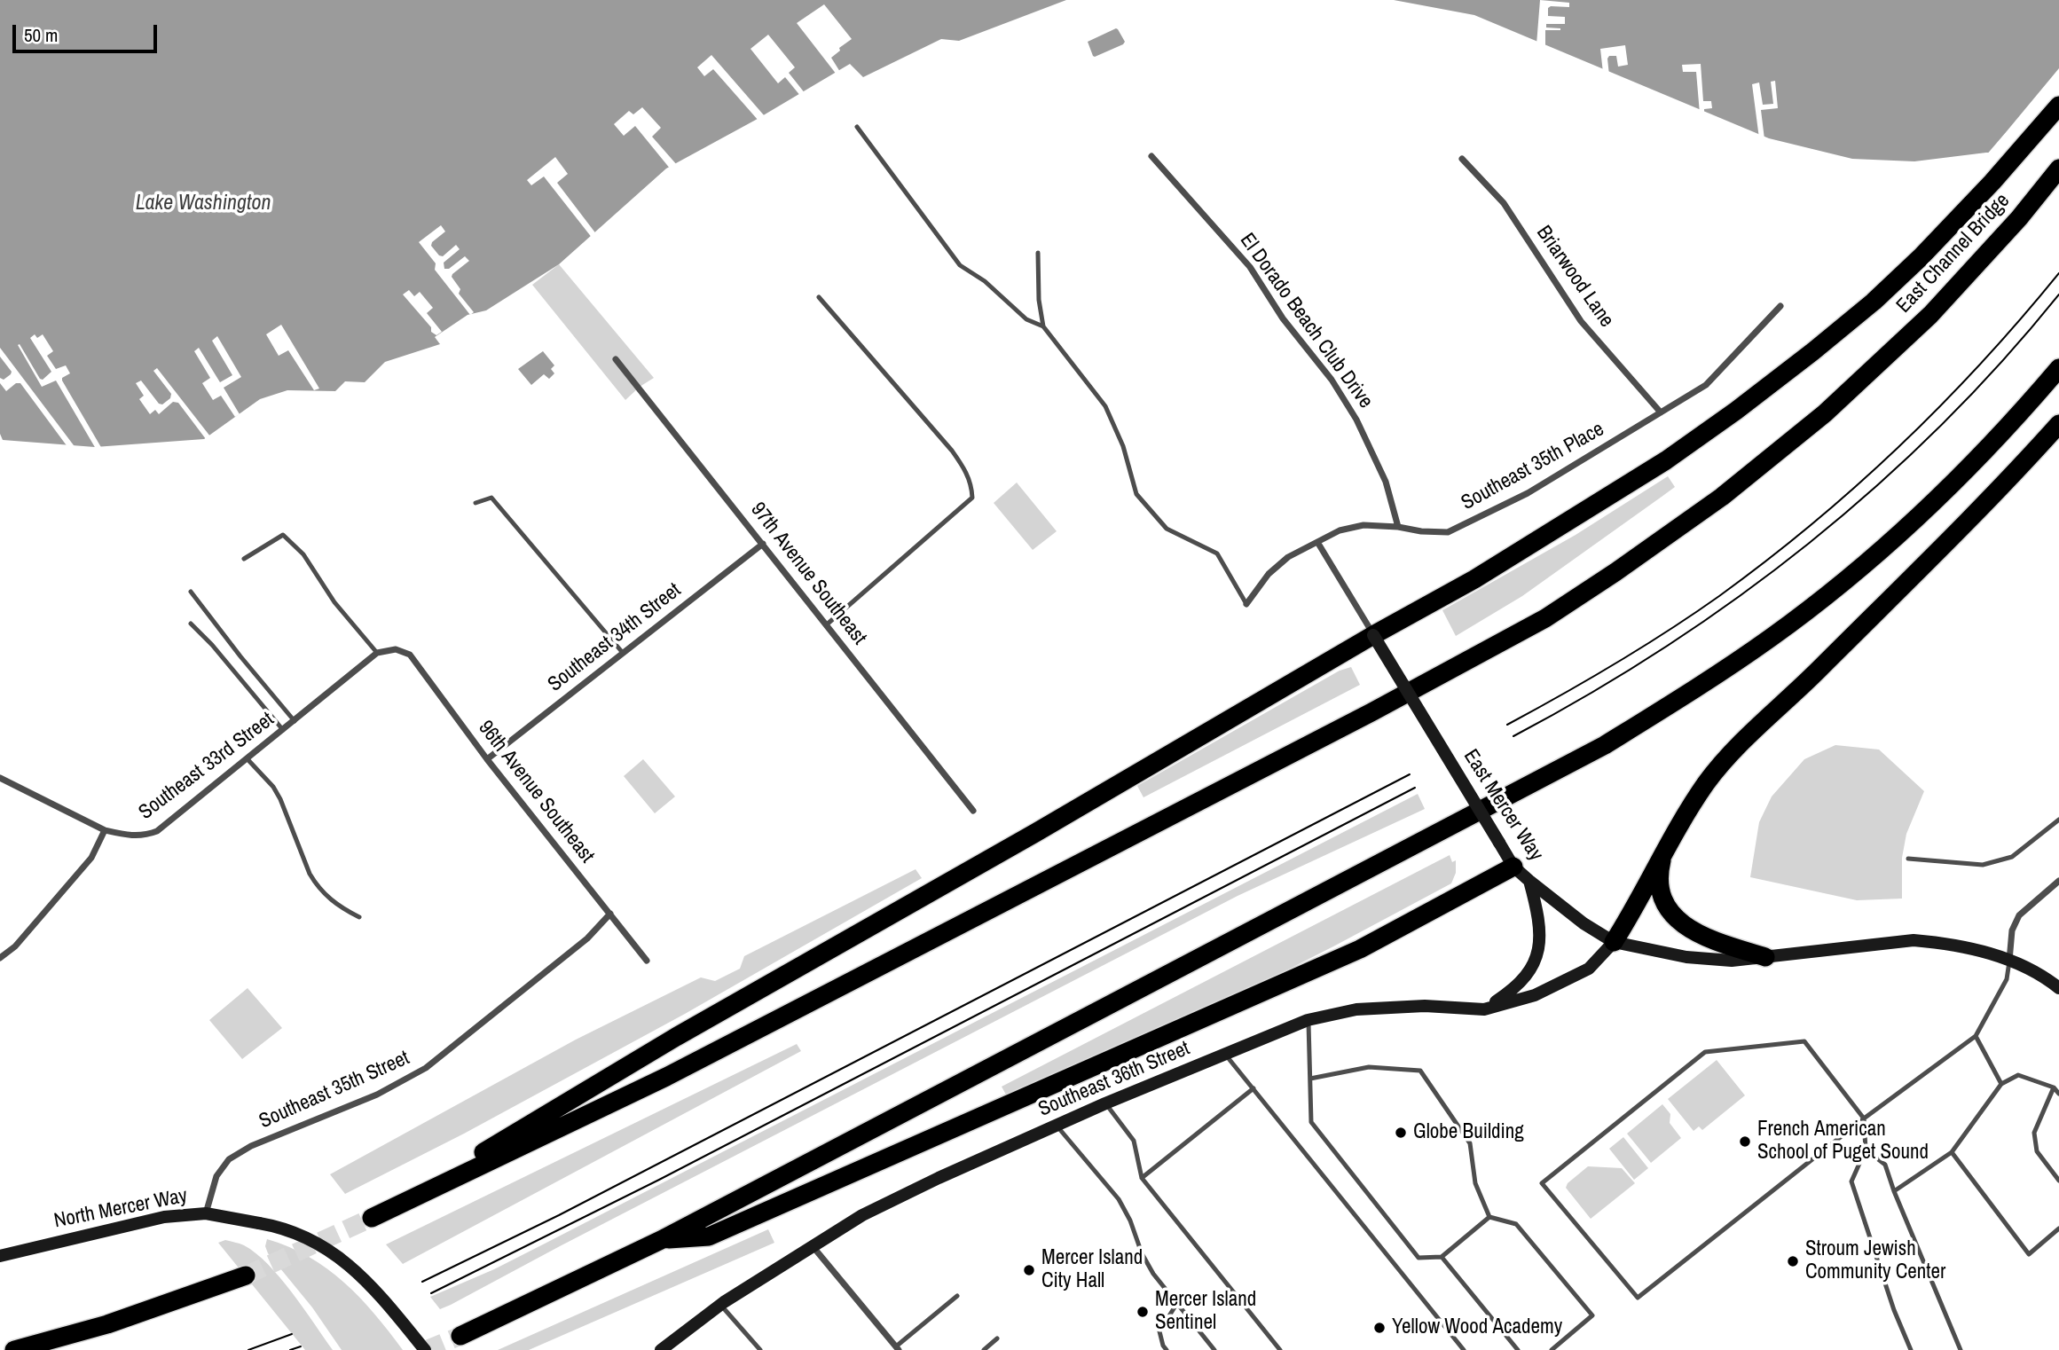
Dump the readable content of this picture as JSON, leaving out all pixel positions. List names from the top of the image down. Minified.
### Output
{"streets":{"highway":["East Channel Bridge"],"street":["Briarwood Lane","El Dorado Beach Club Drive","Southeast 35th Place","97th Avenue Southeast","Southeast 34th Street","Southeast 33rd Street","96th Avenue Southeast","East Mercer Way","Southeast 36th Street","Southeast 35th Street","North Mercer Way"]},"crossings":[["Briarwood Lane","Southeast 35th Place"],["El Dorado Beach Club Drive","Southeast 35th Place"],["Southeast 35th Place","East Mercer Way"],["97th Avenue Southeast","Southeast 34th Street"],["Southeast 34th Street","96th Avenue Southeast"],["Southeast 33rd Street","96th Avenue Southeast"],["96th Avenue Southeast","Southeast 35th Street"],["East Mercer Way","Southeast 36th Street"],["Southeast 35th Street","North Mercer Way"]],"water":["Lake Washington"],"places":["Globe Building","French American School of Puget Sound","Stroum Jewish Community Center","Mercer Island City Hall","Mercer Island Sentinel","Yellow Wood Academy"],"scale_bar":"50 m"}
